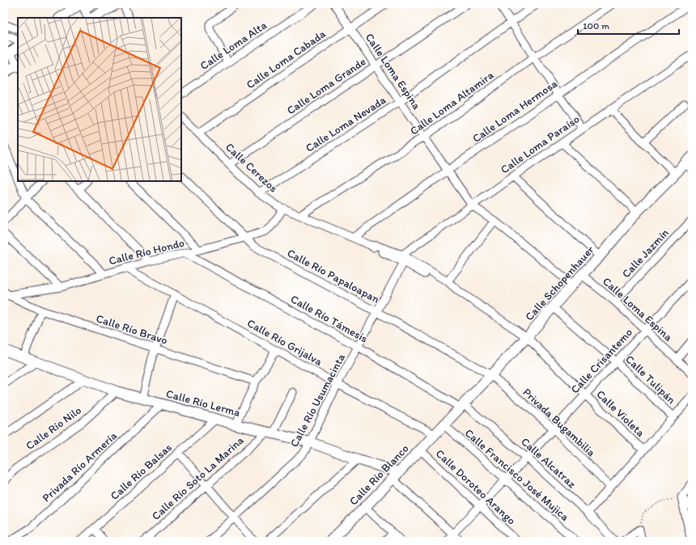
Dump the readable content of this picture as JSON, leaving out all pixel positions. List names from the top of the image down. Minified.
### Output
{"streets":{"street":["Calle Loma Alta","Calle Loma Cabada","Calle Loma Espina","Calle Loma Grande","Calle Loma Altamira","Calle Loma Hermosa","Calle Loma Nevada","Calle Loma Paraíso","Calle Cerezos","Calle Río Hondo","Calle Jazmín","Calle Río Papaloapan","Calle Schopenhauer","Calle Río Támesis","Calle Río Bravo","Calle Río Grijalva","Calle Crisantemo","Calle Tulipán","Calle Río Usumacinta","Calle Río Lerma","Calle Violeta","Privada Bugambilia","Calle Río Nilo","Calle Alcatraz","Privada Río Armería","Calle Río Balsas","Calle Río Blanco","Calle Francisco José Mujica","Calle Río Soto La Marina","Calle Doroteo Arango"]},"crossings":[["Calle Loma Cabada","Calle Loma Espina"],["Calle Loma Cabada","Calle Cerezos"],["Calle Loma Espina","Calle Loma Grande"],["Calle Loma Espina","Calle Loma Altamira"],["Calle Loma Espina","Calle Loma Hermosa"],["Calle Loma Espina","Calle Loma Nevada"],["Calle Loma Espina","Calle Loma Paraíso"],["Calle Loma Espina","Calle Jazmín"],["Calle Loma Espina","Calle Schopenhauer"],["Calle Loma Espina","Calle Crisantemo"],["Calle Loma Grande","Calle Cerezos"],["Calle Loma Altamira","Calle Cerezos"],["Calle Loma Hermosa","Calle Cerezos"],["Calle Loma Nevada","Calle Cerezos"],["Calle Loma Paraíso","Calle Cerezos"],["Calle Loma Paraíso","Calle Río Usumacinta"],["Calle Cerezos","Calle Río Hondo"],["Calle Cerezos","Calle Schopenhauer"],["Calle Cerezos","Calle Río Usumacinta"],["Calle Cerezos","Calle Violeta"],["Calle Río Hondo","Calle Río Papaloapan"],["Calle Río Hondo","Calle Río Támesis"],["Calle Río Hondo","Calle Río Bravo"],["Calle Río Hondo","Calle Río Grijalva"],["Calle Río Papaloapan","Calle Schopenhauer"],["Calle Río Papaloapan","Calle Río Usumacinta"],["Calle Río Papaloapan","Privada Bugambilia"],["Calle Schopenhauer","Calle Río Támesis"],["Calle Schopenhauer","Calle Tulipán"],["Calle Schopenhauer","Calle Violeta"],["Calle Schopenhauer","Privada Bugambilia"],["Calle Schopenhauer","Calle Alcatraz"],["Calle Schopenhauer","Calle Río Blanco"],["Calle Schopenhauer","Calle Francisco José Mujica"],["Calle Río Támesis","Calle Río Usumacinta"],["Calle Río Támesis","Calle Alcatraz"],["Calle Río Grijalva","Calle Río Usumacinta"],["Calle Río Grijalva","Calle Río Blanco"],["Calle Crisantemo","Calle Tulipán"],["Calle Crisantemo","Calle Violeta"],["Calle Crisantemo","Privada Bugambilia"],["Calle Crisantemo","Calle Alcatraz"],["Calle Crisantemo","Calle Francisco José Mujica"],["Calle Crisantemo","Calle Doroteo Arango"],["Calle Río Usumacinta","Calle Río Lerma"],["Calle Río Lerma","Calle Río Nilo"],["Calle Río Lerma","Privada Río Armería"],["Calle Río Lerma","Calle Río Balsas"],["Calle Río Lerma","Calle Río Blanco"],["Calle Río Lerma","Calle Río Soto La Marina"],["Calle Río Blanco","Calle Francisco José Mujica"],["Calle Río Blanco","Calle Doroteo Arango"]],"scale_bar":"100 m"}
